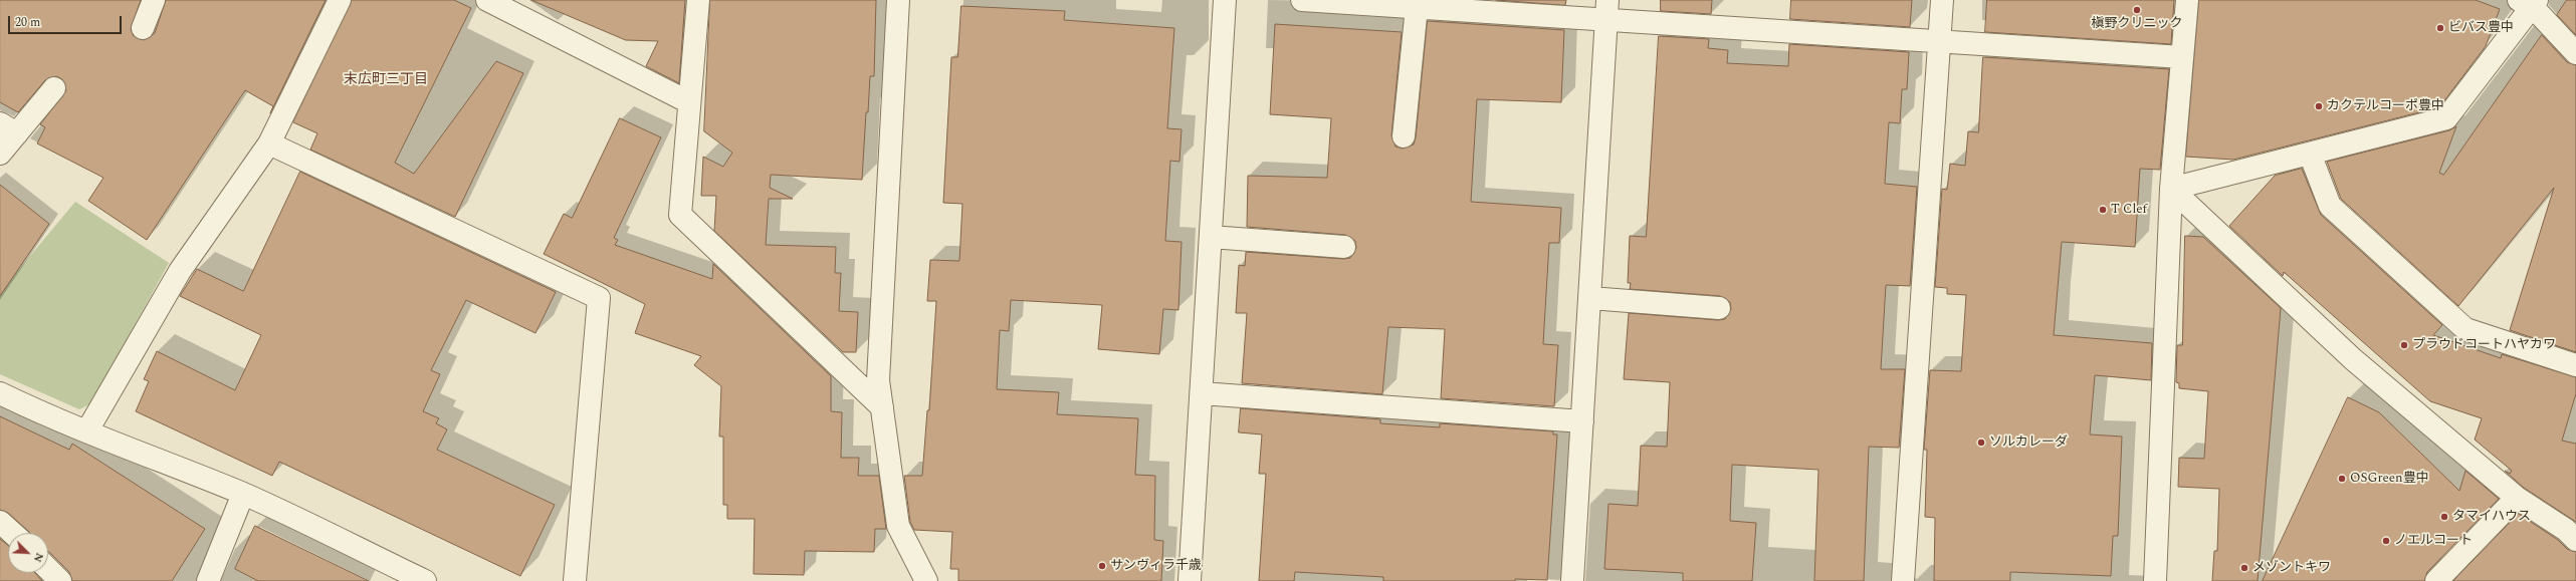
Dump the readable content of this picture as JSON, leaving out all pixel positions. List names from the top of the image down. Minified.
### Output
{"districts":["末広町三丁目"],"places":["槇野クリニック","ビバス豊中","カクテルコーポ豊中","T Clef","プラウドコートハヤカワ","ソルカレーダ","OSGreen豊中","タマイハウス","ノエルコート","サンヴィラ千歳","メゾントキワ"],"scale_bar":"20 m","north":"bottom right"}
